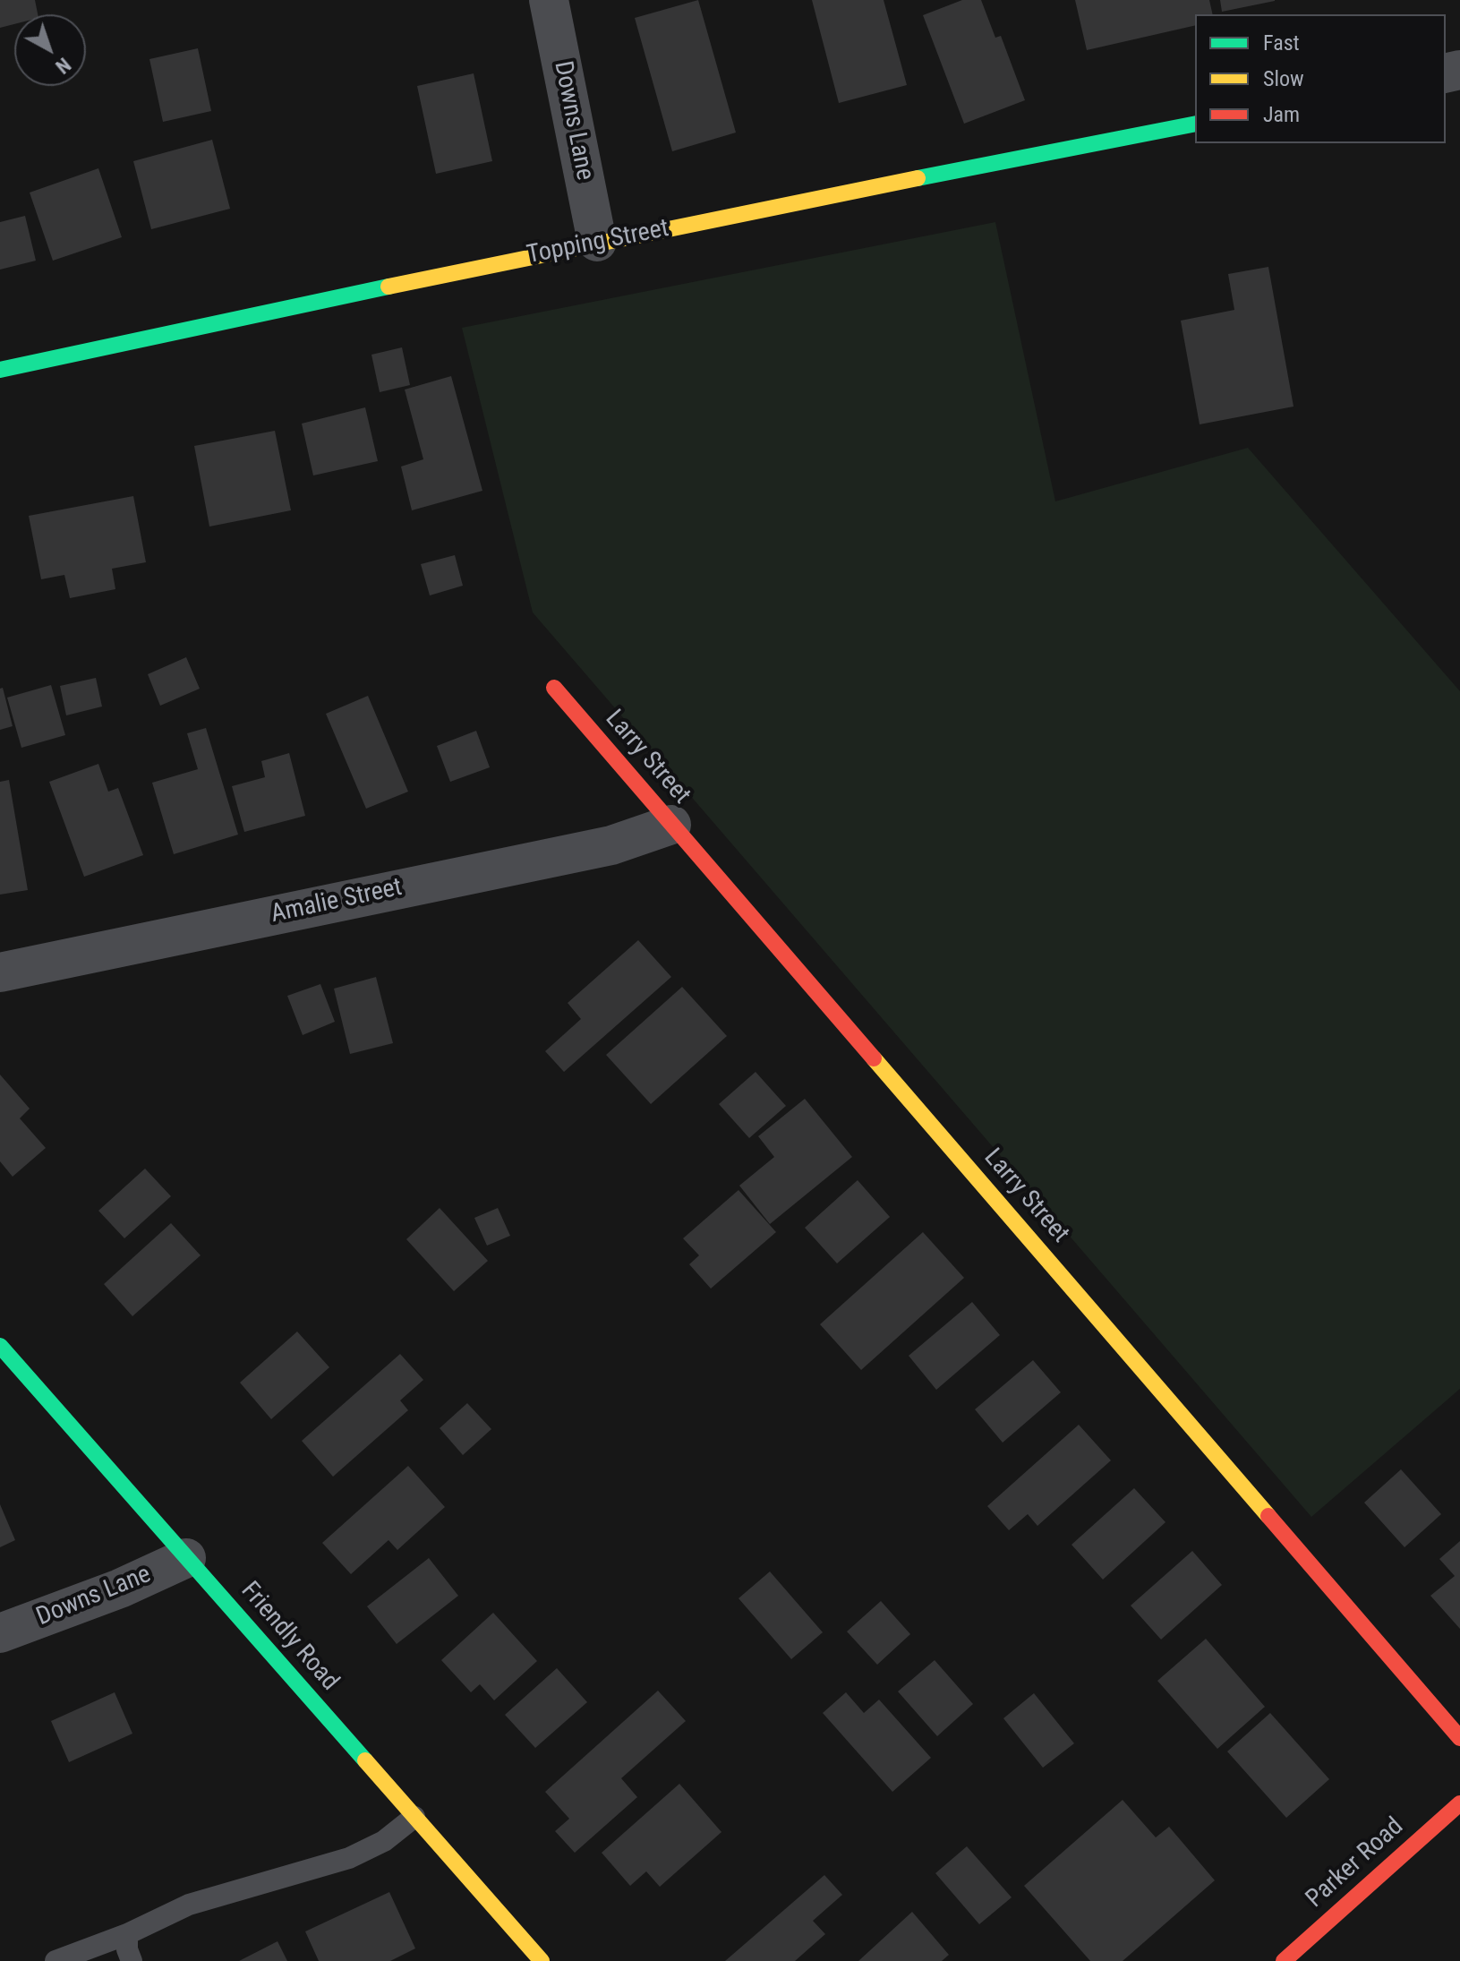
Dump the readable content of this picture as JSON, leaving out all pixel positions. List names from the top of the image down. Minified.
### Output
{"streets":{"street":["Downs Lane","Topping Street","Larry Street","Amalie Street","Friendly Road","Parker Road"]},"crossings":[["Downs Lane","Topping Street"],["Downs Lane","Friendly Road"],["Larry Street","Amalie Street"]],"legend":["Fast","Slow","Jam"],"north":"bottom right"}
